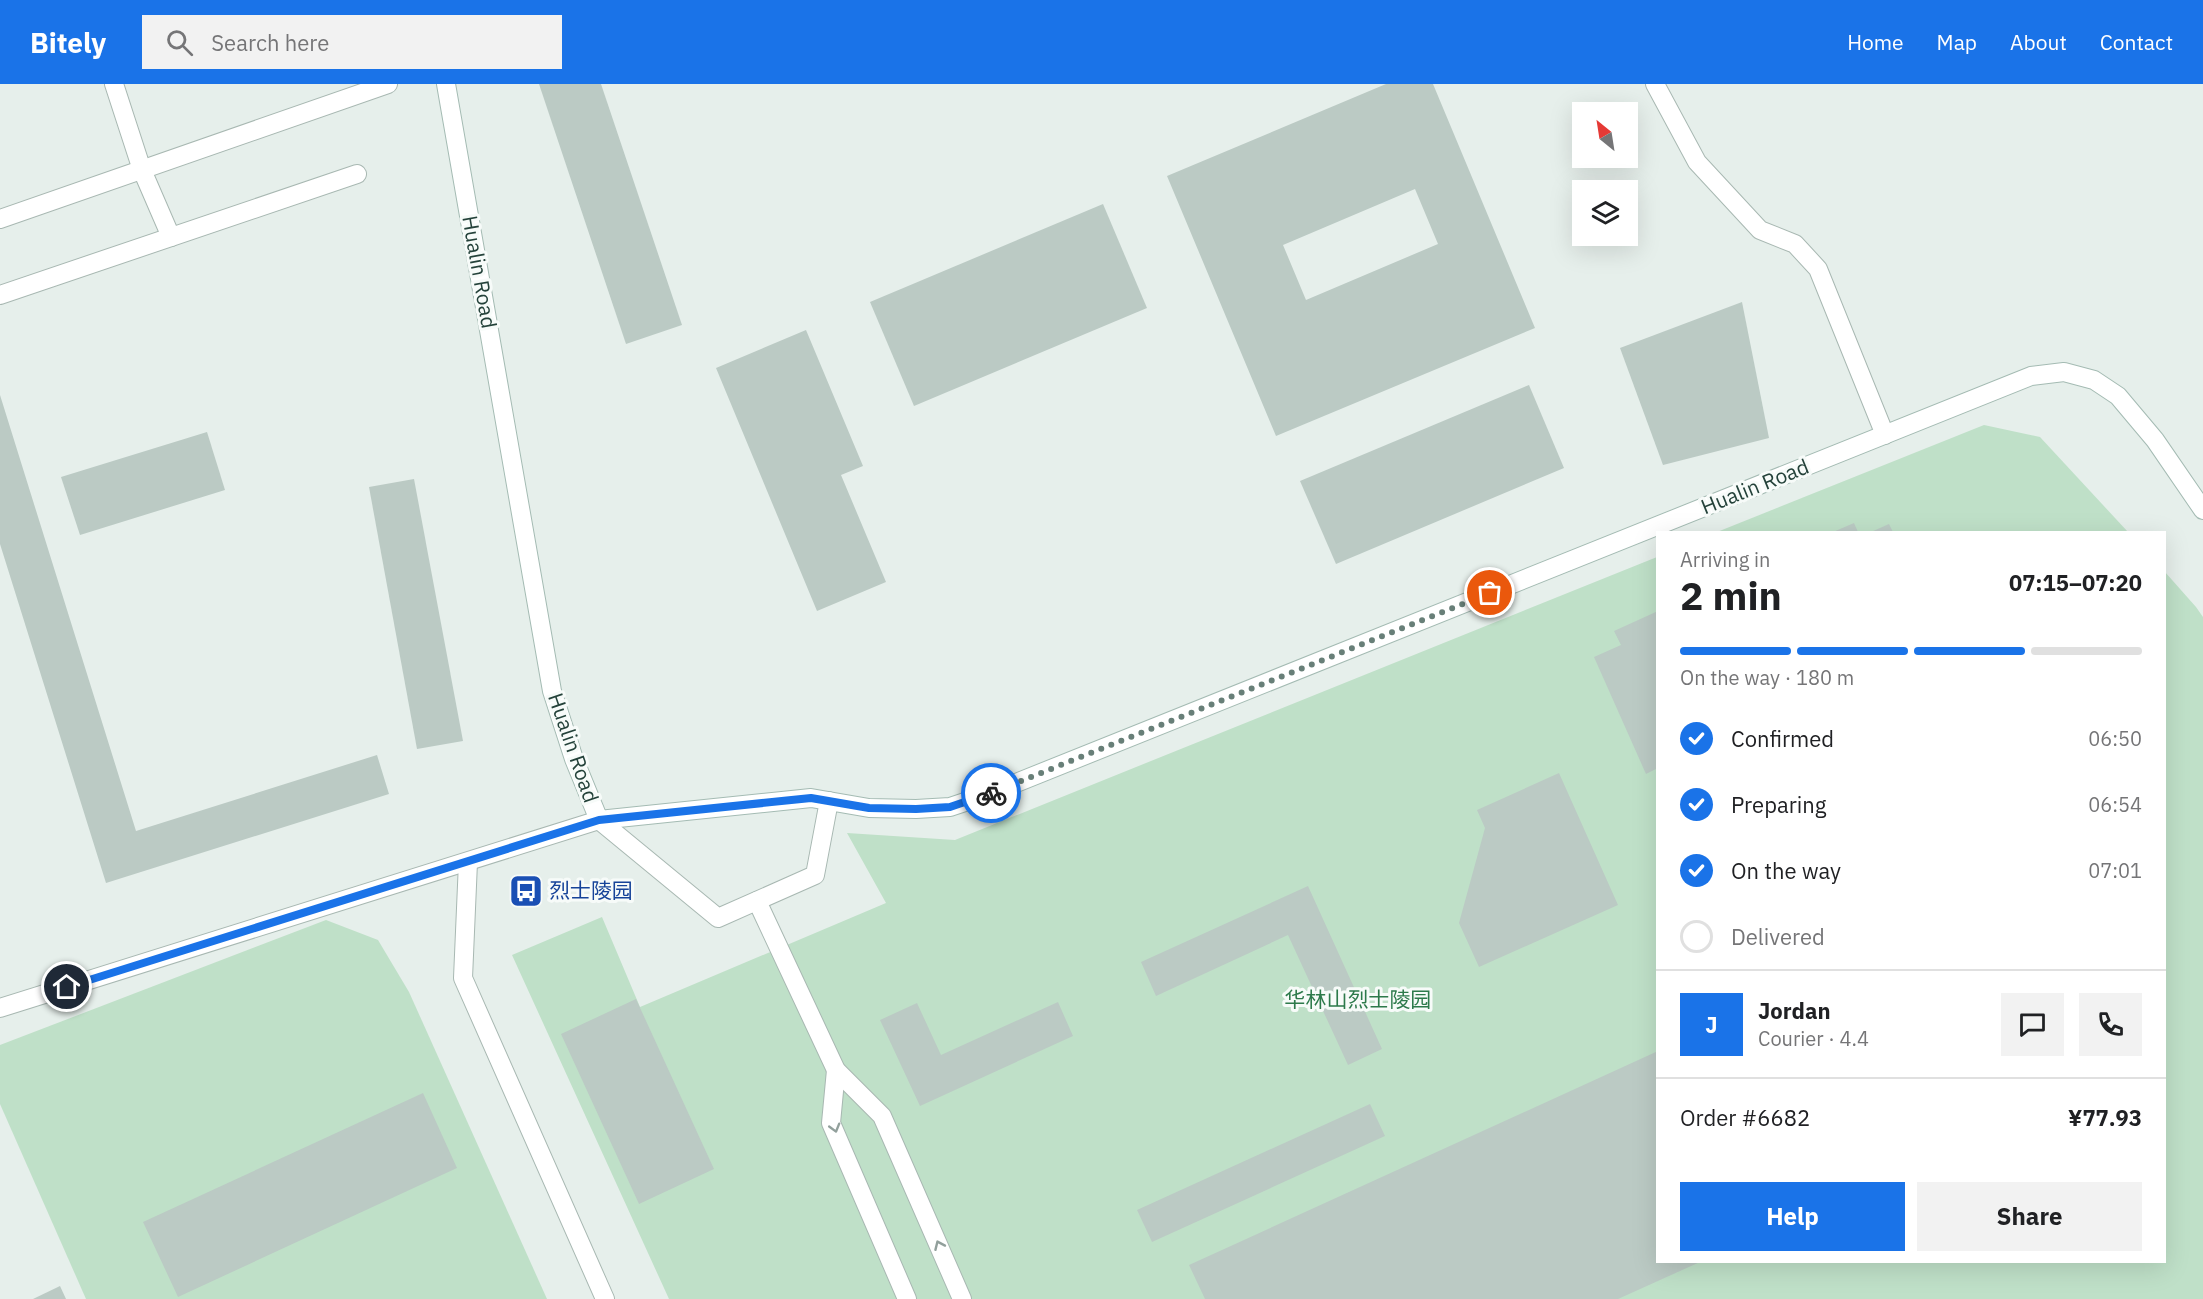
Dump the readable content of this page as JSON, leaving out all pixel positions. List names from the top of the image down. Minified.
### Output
{"streets":{"street":["Hualin Road"]},"parks":["华林山烈士陵园"],"places":{"bus stop":["烈士陵园"]},"north":"top left","page":{"header":"Bitely","search":"Search here","nav":["Home","Map","About","Contact"],"heading":["2 min","Arriving in","07:15–07:20"],"panel":["Jordan","Courier · 4.4","Order #6682","¥77.93"],"bar":"On the way · 180 m","list":[["Confirmed","06:50"],["Preparing","06:54"],["On the way","07:01"],"Delivered"],"round":"J","buttons":["Help","Share"]}}
